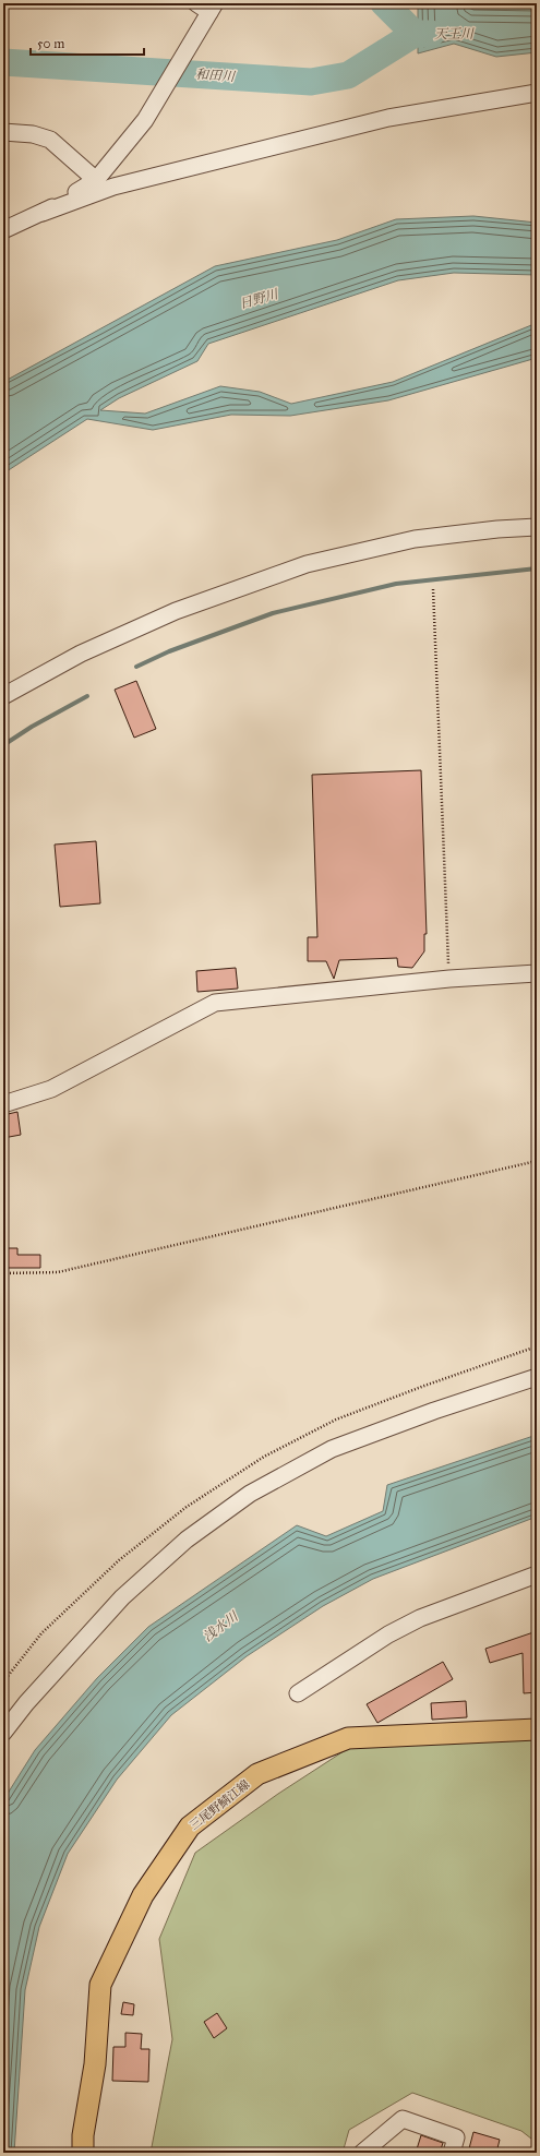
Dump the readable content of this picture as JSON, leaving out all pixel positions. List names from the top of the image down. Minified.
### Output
{"streets":{"main road":["三尾野鯖江線"]},"water":["天王川","和田川","日野川","浅水川"],"scale_bar":"50 m"}
